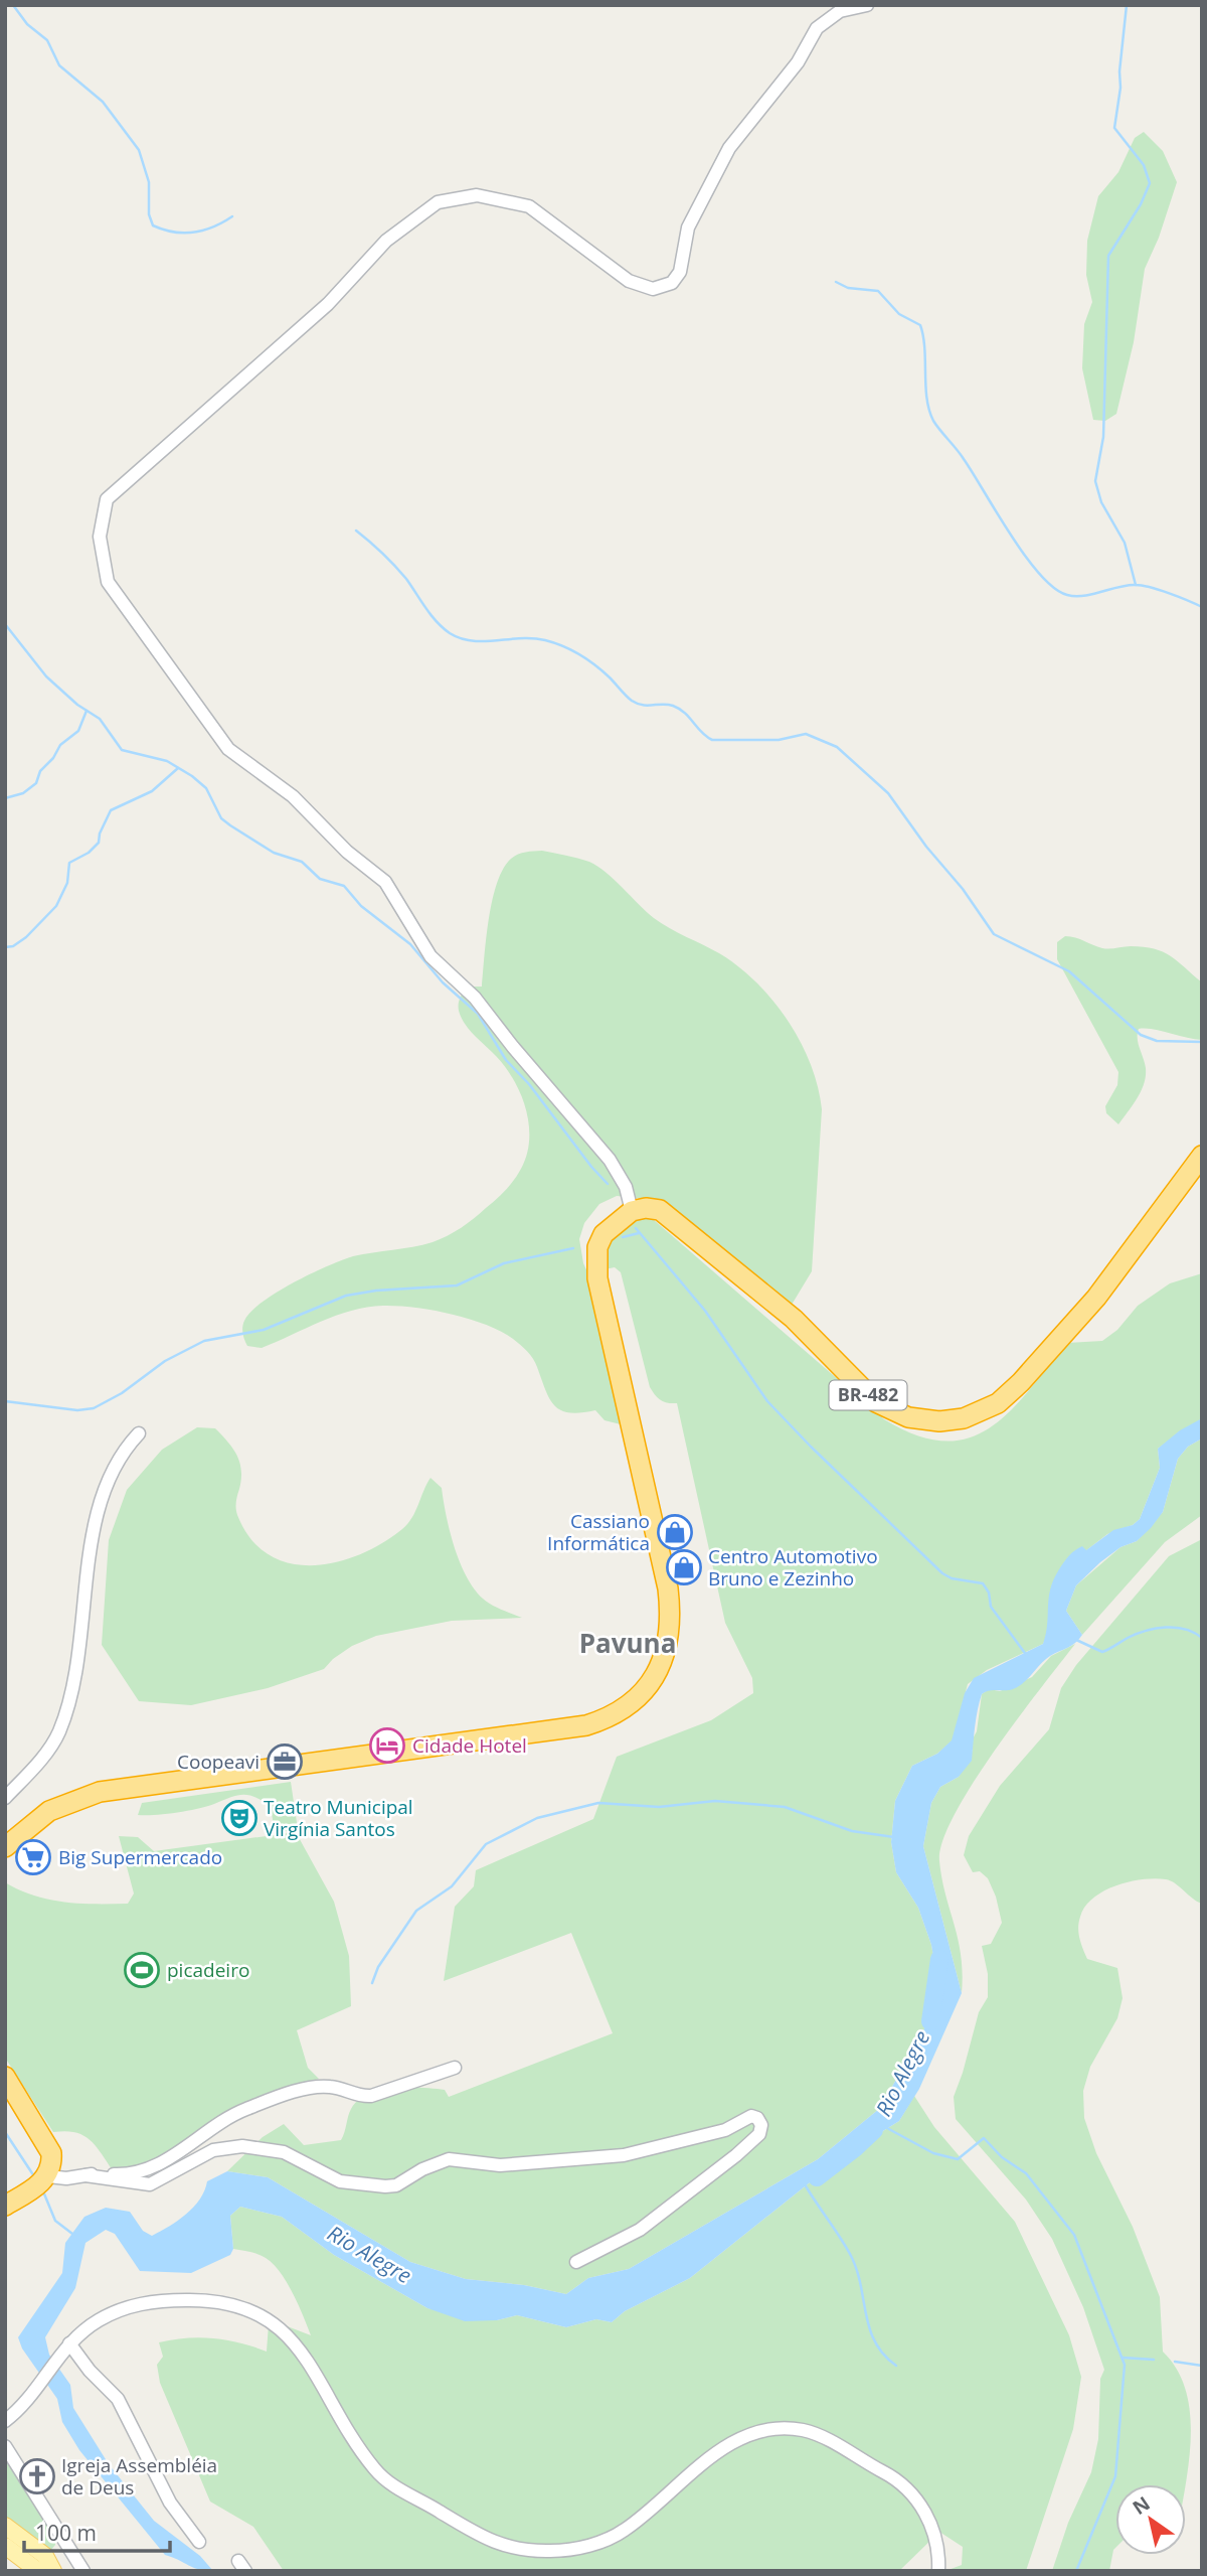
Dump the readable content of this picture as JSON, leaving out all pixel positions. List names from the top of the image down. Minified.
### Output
{"streets":{"highway":["BR-482"]},"districts":["Pavuna"],"water":["Rio Alegre"],"places":{"shop":["Cassiano Informática","Centro Automotivo Bruno e Zezinho"],"hotel":["Cidade Hotel"],"office":["Coopeavi"],"theatre":["Teatro Municipal Virgínia Santos"],"supermarket":["Big Supermercado"],"sports":["picadeiro"],"church":["Igreja Assembléia de Deus"]},"scale_bar":"100 m","north":"top left"}
